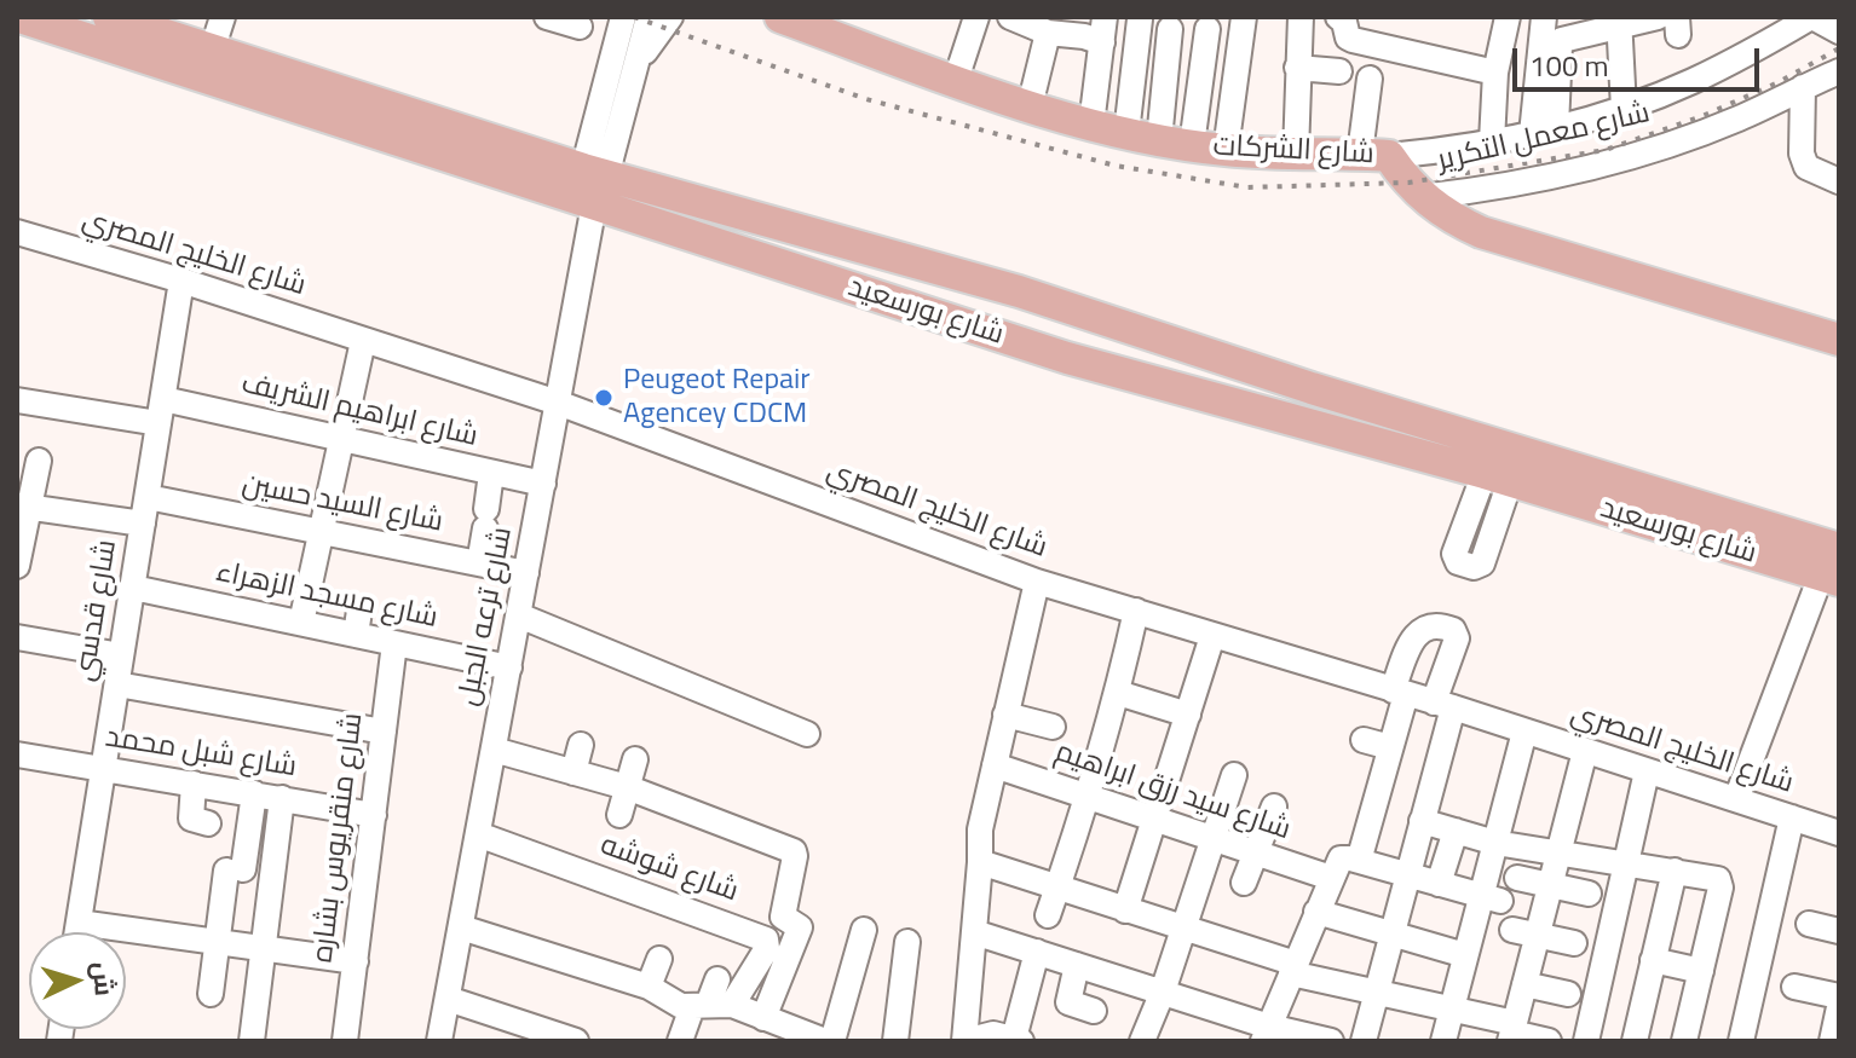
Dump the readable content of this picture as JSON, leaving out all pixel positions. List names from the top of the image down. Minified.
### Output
{"streets":{"main road":["شارع الشركات","شارع بورسعيد"],"street":["شارع معمل التكرير","شارع الخليج المصري","شارع ابراهيم الشريف","شارع السيد حسين","شارع مسجد الزهراء","شارع قدسي","شارع ترعه الجبل","شارع شبل محمد","شارع سيد رزق ابراهيم","شارع منقريوس بشاره","شارع شوشه"]},"crossings":[["شارع معمل التكرير","شارع الشركات"],["شارع الخليج المصري","شارع قدسي"],["شارع الخليج المصري","شارع ترعه الجبل"],["شارع بورسعيد","شارع ترعه الجبل"],["شارع ابراهيم الشريف","شارع قدسي"],["شارع ابراهيم الشريف","شارع ترعه الجبل"],["شارع السيد حسين","شارع قدسي"],["شارع السيد حسين","شارع ترعه الجبل"],["شارع مسجد الزهراء","شارع قدسي"],["شارع مسجد الزهراء","شارع ترعه الجبل"],["شارع مسجد الزهراء","شارع منقريوس بشاره"],["شارع قدسي","شارع شبل محمد"],["شارع ترعه الجبل","شارع شوشه"],["شارع شبل محمد","شارع منقريوس بشاره"]],"places":["Peugeot Repair Agencey CDCM"],"scale_bar":"100 m","north":"right"}
